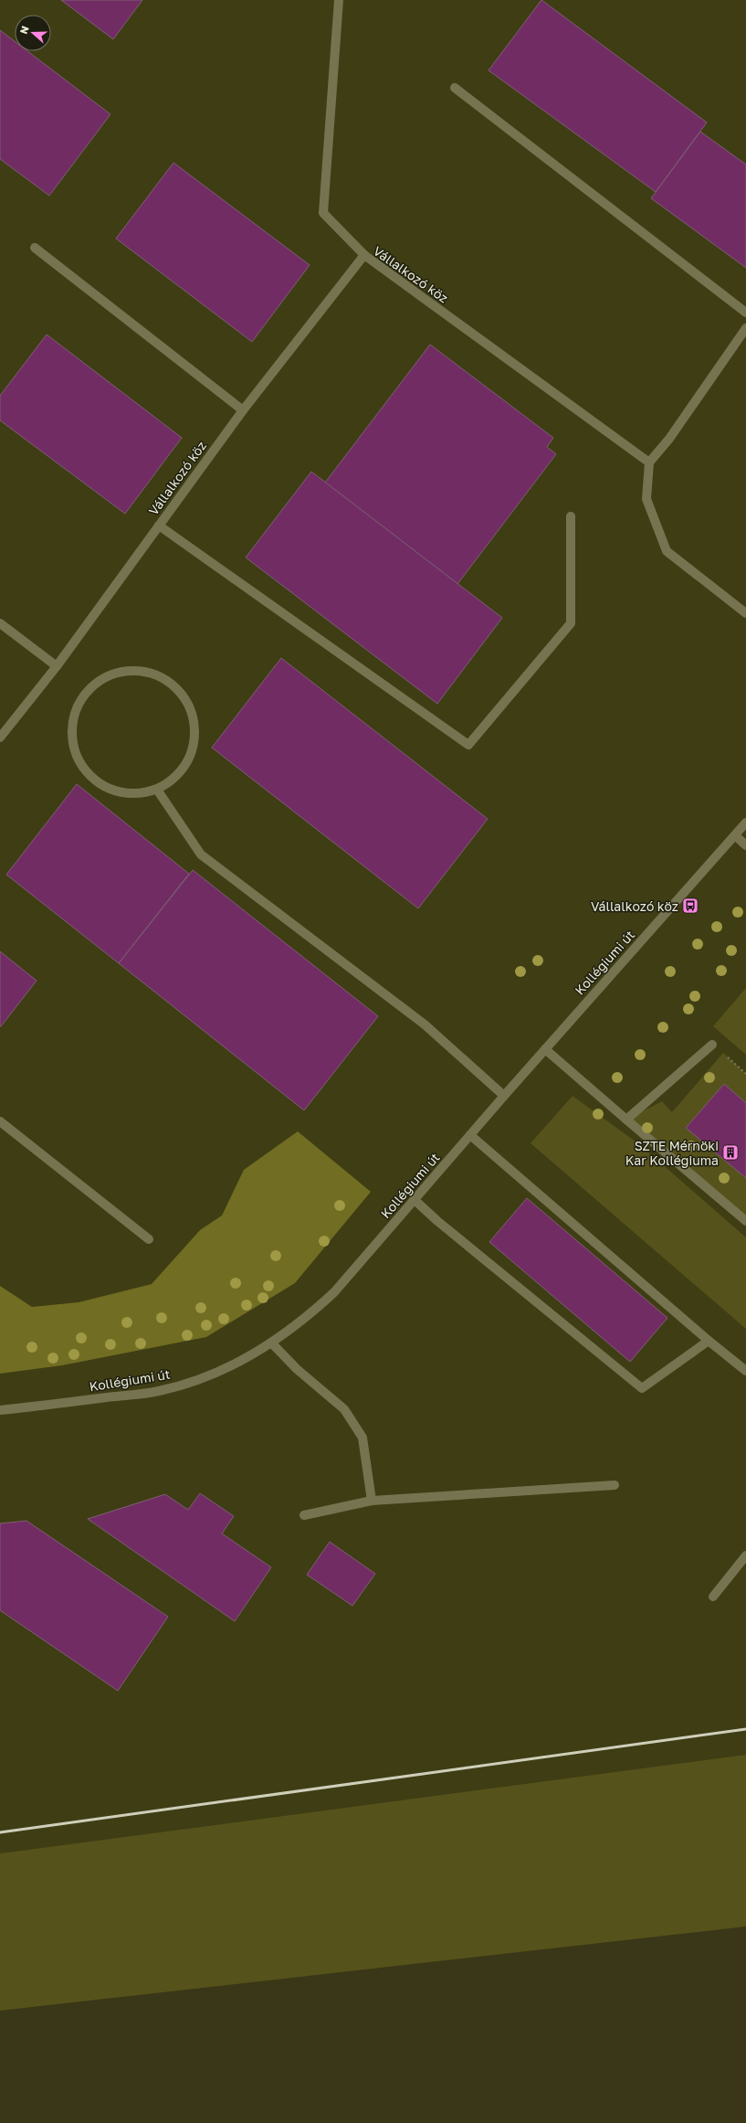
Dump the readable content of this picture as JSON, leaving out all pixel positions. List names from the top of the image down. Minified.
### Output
{"streets":{"street":["Vállalkozó köz","Kollégiumi út"]},"places":{"bus stop":["Vállalkozó köz"],"building":["SZTE Mérnöki Kar Kollégiuma"]},"north":"left"}
